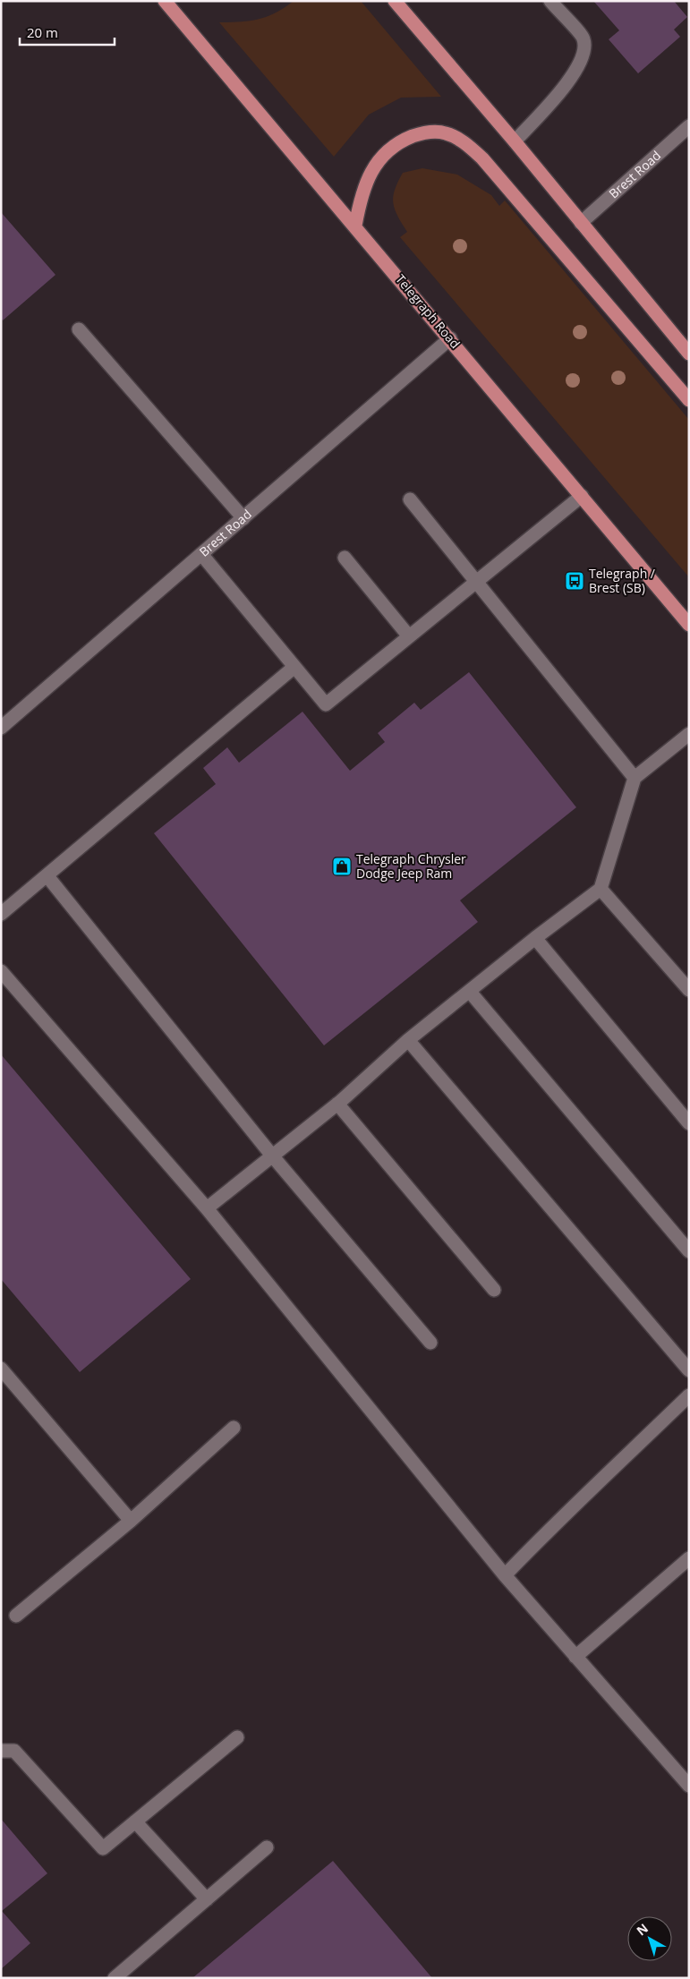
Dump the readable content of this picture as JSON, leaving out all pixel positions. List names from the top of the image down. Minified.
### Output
{"streets":{"main road":["Telegraph Road"],"street":["Brest Road"]},"crossings":[["Brest Road","Telegraph Road"]],"places":{"bus stop":["Telegraph / Brest (SB)"],"shop":["Telegraph Chrysler Dodge Jeep Ram"]},"scale_bar":"20 m","north":"top left"}
